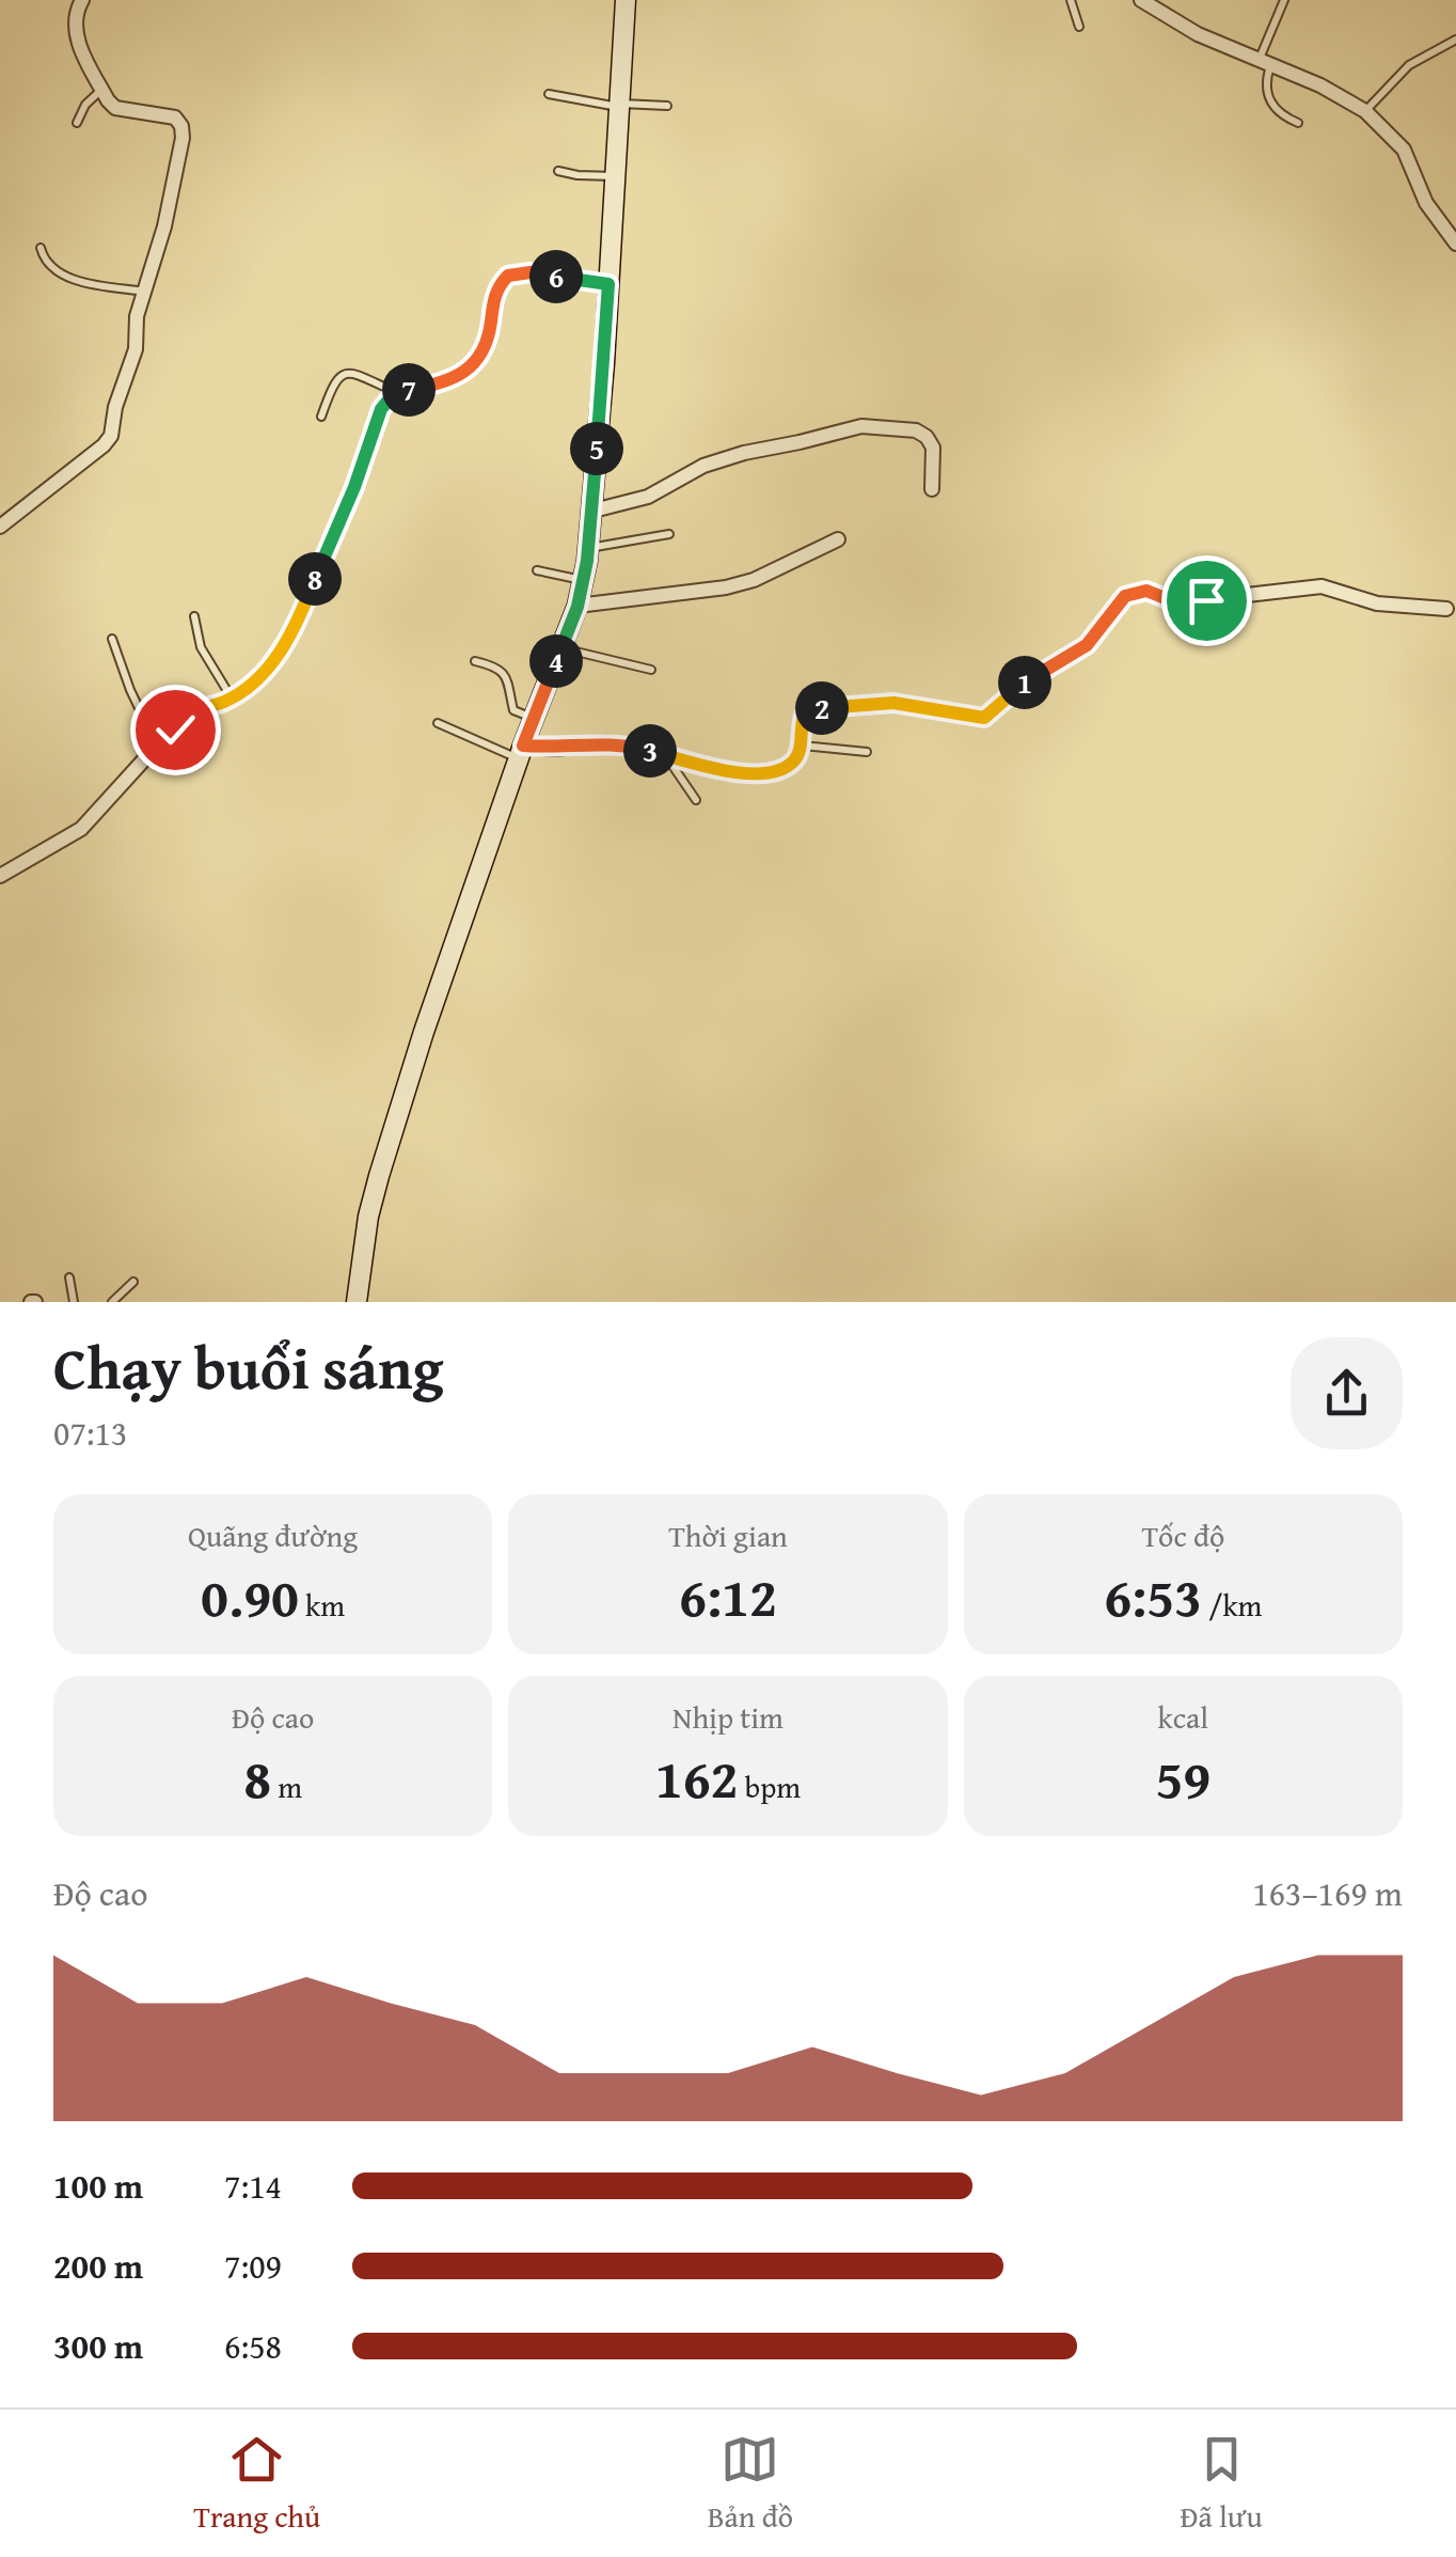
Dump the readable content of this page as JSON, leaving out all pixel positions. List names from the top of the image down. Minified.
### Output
{"page":{"pins":["6","7","5","8","4","1","2","3"],"heading":["Chạy buổi sáng","07:13"],"stats":[["Quãng đường","0.90 km"],["Thời gian","6:12"],["Tốc độ","6:53 /km"],["Độ cao","8 m"],["Nhịp tim","162 bpm"],["kcal","59"]],"chart":["Độ cao","163–169 m"],"list":[{"name":"100 m","note":"7:14"},{"name":"200 m","note":"7:09"},{"name":"300 m","note":"6:58"}],"tabs":["Trang chủ","Bản đồ","Đã lưu"]}}
